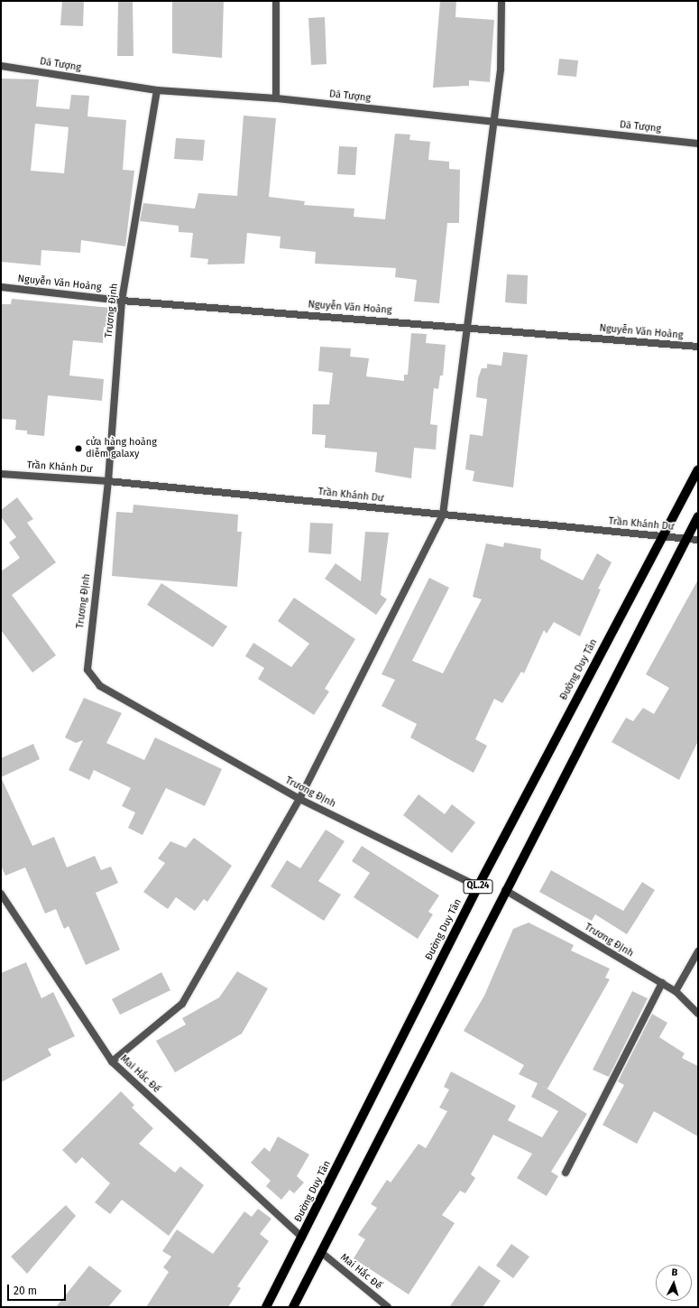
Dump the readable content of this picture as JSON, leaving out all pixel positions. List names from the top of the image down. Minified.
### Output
{"streets":{"main road":["Đường Duy Tân","QL.24"],"street":["Dã Tượng","Nguyễn Văn Hoàng","Trương Định","Trần Khánh Dư","Mai Hắc Đế"]},"crossings":[["Dã Tượng","Trương Định"],["Nguyễn Văn Hoàng","Trương Định"],["Trương Định","Trần Khánh Dư"],["Trương Định","Đường Duy Tân"],["Trương Định","QL.24"],["Trần Khánh Dư","Đường Duy Tân"],["Trần Khánh Dư","QL.24"],["Đường Duy Tân","Mai Hắc Đế"],["QL.24","Mai Hắc Đế"]],"places":["cửa hàng hoàng diễm galaxy"],"scale_bar":"20 m","north":"top"}
